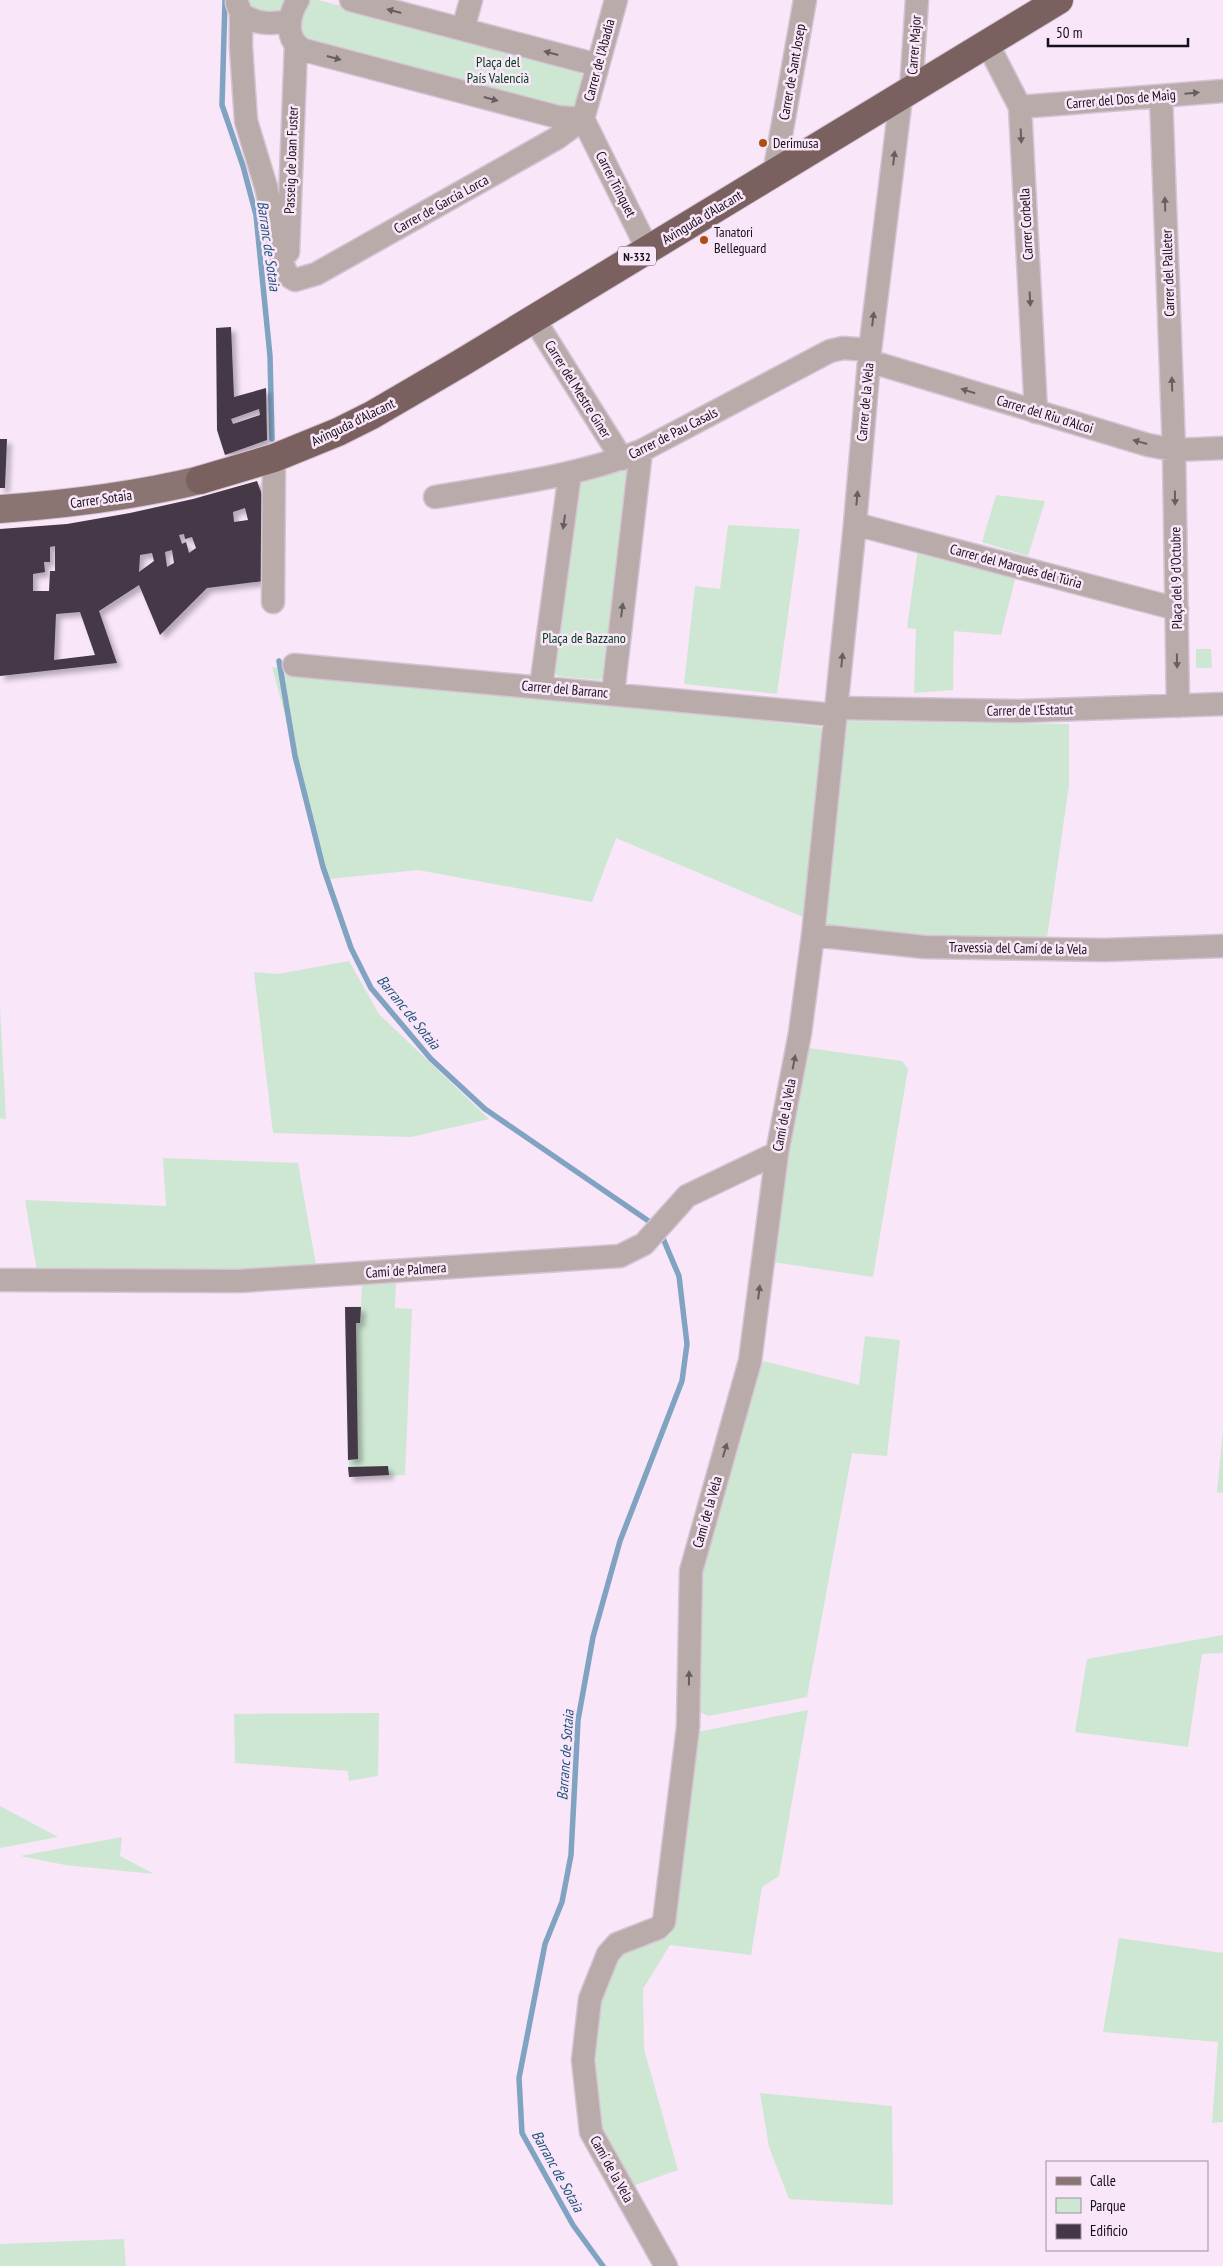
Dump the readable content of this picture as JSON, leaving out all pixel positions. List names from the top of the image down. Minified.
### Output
{"streets":{"highway":["Avinguda d'Alacant","N-332"],"main road":["Carrer Sotaia"],"street":["Carrer Major","Carrer de l'Abadia","Carrer de Sant Josep","Carrer del Dos de Maig","Passeig de Joan Fuster","Carrer Trinquet","Carrer de García Lorca","Carrer Corbella","Carrer del Palleter","Carrer del Mestre Giner","Carrer de la Vela","Carrer del Riu d'Alcoi","Carrer de Pau Casals","Carrer del Marqués del Túria","Plaça del 9 d'Octubre","Carrer del Barranc","Carrer de l'Estatut","Travessia del Camí de la Vela","Camí de la Vela","Camí de Palmera"]},"crossings":[["Carrer Major","Avinguda d'Alacant"],["Carrer Major","Carrer de la Vela"],["Carrer de l'Abadia","Carrer Trinquet"],["Carrer de l'Abadia","Carrer de García Lorca"],["Carrer de Sant Josep","Avinguda d'Alacant"],["Carrer del Dos de Maig","Carrer Corbella"],["Carrer del Dos de Maig","Carrer del Palleter"],["Passeig de Joan Fuster","Carrer de García Lorca"],["Carrer Trinquet","Carrer de García Lorca"],["Carrer Trinquet","Avinguda d'Alacant"],["Avinguda d'Alacant","Carrer Corbella"],["Avinguda d'Alacant","Carrer del Mestre Giner"],["Avinguda d'Alacant","Carrer de la Vela"],["Avinguda d'Alacant","Carrer Sotaia"],["Carrer Corbella","Carrer del Riu d'Alcoi"],["Carrer del Palleter","Carrer del Riu d'Alcoi"],["Carrer del Palleter","Plaça del 9 d'Octubre"],["Carrer del Mestre Giner","Carrer de Pau Casals"],["Carrer de la Vela","Carrer del Riu d'Alcoi"],["Carrer de la Vela","Carrer de Pau Casals"],["Carrer de la Vela","Carrer del Marqués del Túria"],["Carrer de la Vela","Carrer del Barranc"],["Carrer de la Vela","Carrer de l'Estatut"],["Carrer de la Vela","Camí de la Vela"],["Carrer del Riu d'Alcoi","Carrer de Pau Casals"],["Carrer del Riu d'Alcoi","Plaça del 9 d'Octubre"],["Carrer del Marqués del Túria","Plaça del 9 d'Octubre"],["Plaça del 9 d'Octubre","Carrer de l'Estatut"],["Carrer del Barranc","Carrer de l'Estatut"],["Carrer del Barranc","Camí de la Vela"],["Carrer de l'Estatut","Camí de la Vela"],["Travessia del Camí de la Vela","Camí de la Vela"],["Camí de la Vela","Camí de Palmera"]],"one_way":["Carrer Corbella","Carrer del Palleter","Carrer de la Vela","Carrer del Riu d'Alcoi","Plaça del 9 d'Octubre","Camí de la Vela"],"water":["Barranc de Sotaia"],"parks":["Plaça del País Valencià","Plaça de Bazzano"],"places":["Derimusa","Tanatori Belleguard"],"legend":["Calle","Parque","Edificio"],"scale_bar":"50 m"}
